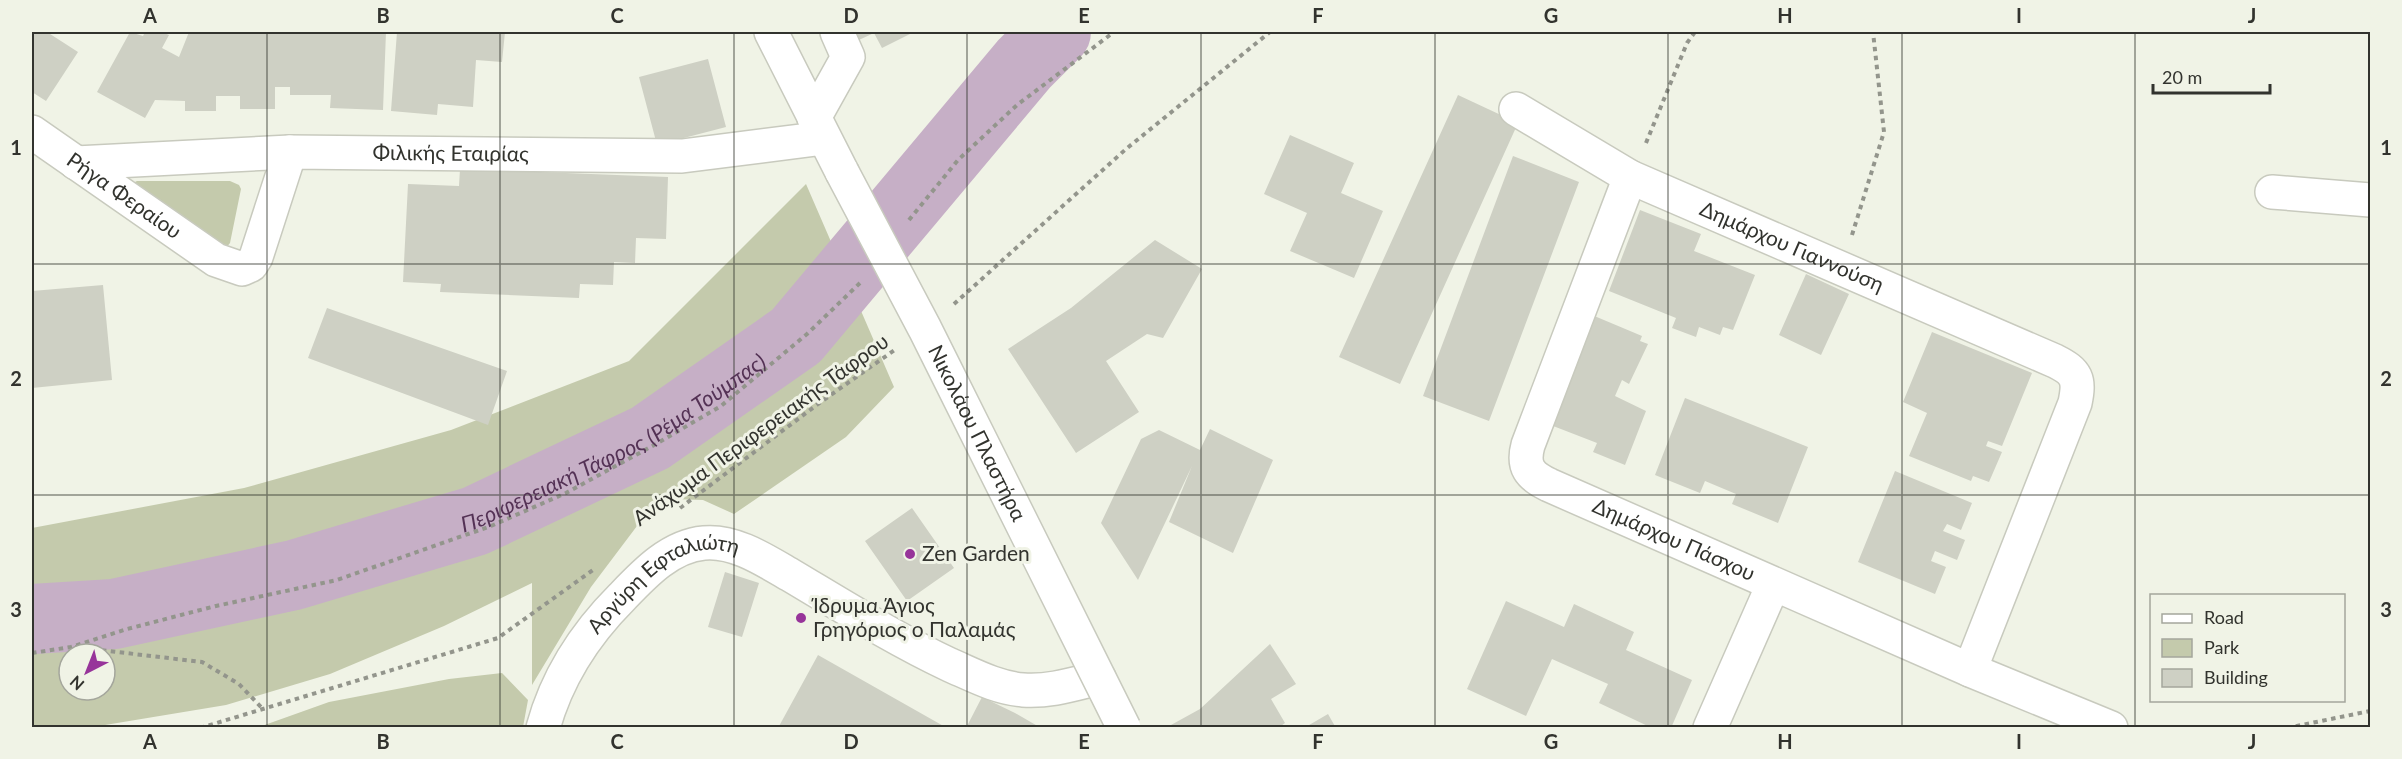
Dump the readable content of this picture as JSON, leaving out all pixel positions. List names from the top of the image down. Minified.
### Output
{"streets":{"street":["Φιλικής Εταιρίας","Ρήγα Φεραίου","Δημάρχου Γιαννούση","Νικολάου Πλαστήρα","Δημάρχου Πάσχου","Αργύρη Εφταλιώτη"],"path":["Ανάχωμα Περιφερειακής Τάφρου"]},"crossings":[["Φιλικής Εταιρίας","Ρήγα Φεραίου"],["Φιλικής Εταιρίας","Νικολάου Πλαστήρα"],["Δημάρχου Γιαννούση","Δημάρχου Πάσχου"],["Ανάχωμα Περιφερειακής Τάφρου","Νικολάου Πλαστήρα"],["Νικολάου Πλαστήρα","Αργύρη Εφταλιώτη"]],"water":["Περιφερειακή Τάφρος (Ρέμα Τούμπας)"],"places":["Zen Garden","Ίδρυμα Άγιος Γρηγόριος ο Παλαμάς"],"legend":["Road","Park","Building"],"scale_bar":"20 m","north":"bottom left","grid":{"columns":["A","B","C","D","E","F","G","H","I","J"],"rows":["1","2","3"]}}
